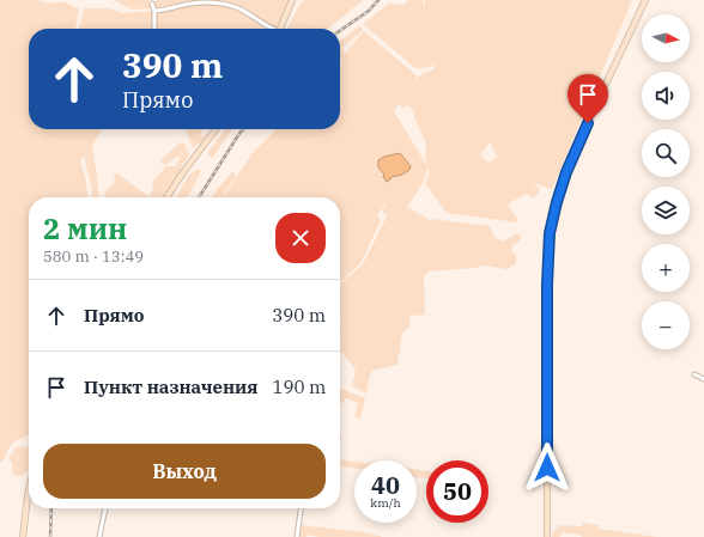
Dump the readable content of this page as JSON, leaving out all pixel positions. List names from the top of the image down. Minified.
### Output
{"north":"right","page":{"map_buttons":["+","−"],"turn":["390 m","Прямо"],"heading":["2 мин","580 m · 13:49"],"list":[{"name":"Прямо","value":"390 m"},{"name":"Пункт назначения","value":"190 m"}],"buttons":"Выход","speed":"40 km/h","limit":"50"}}
